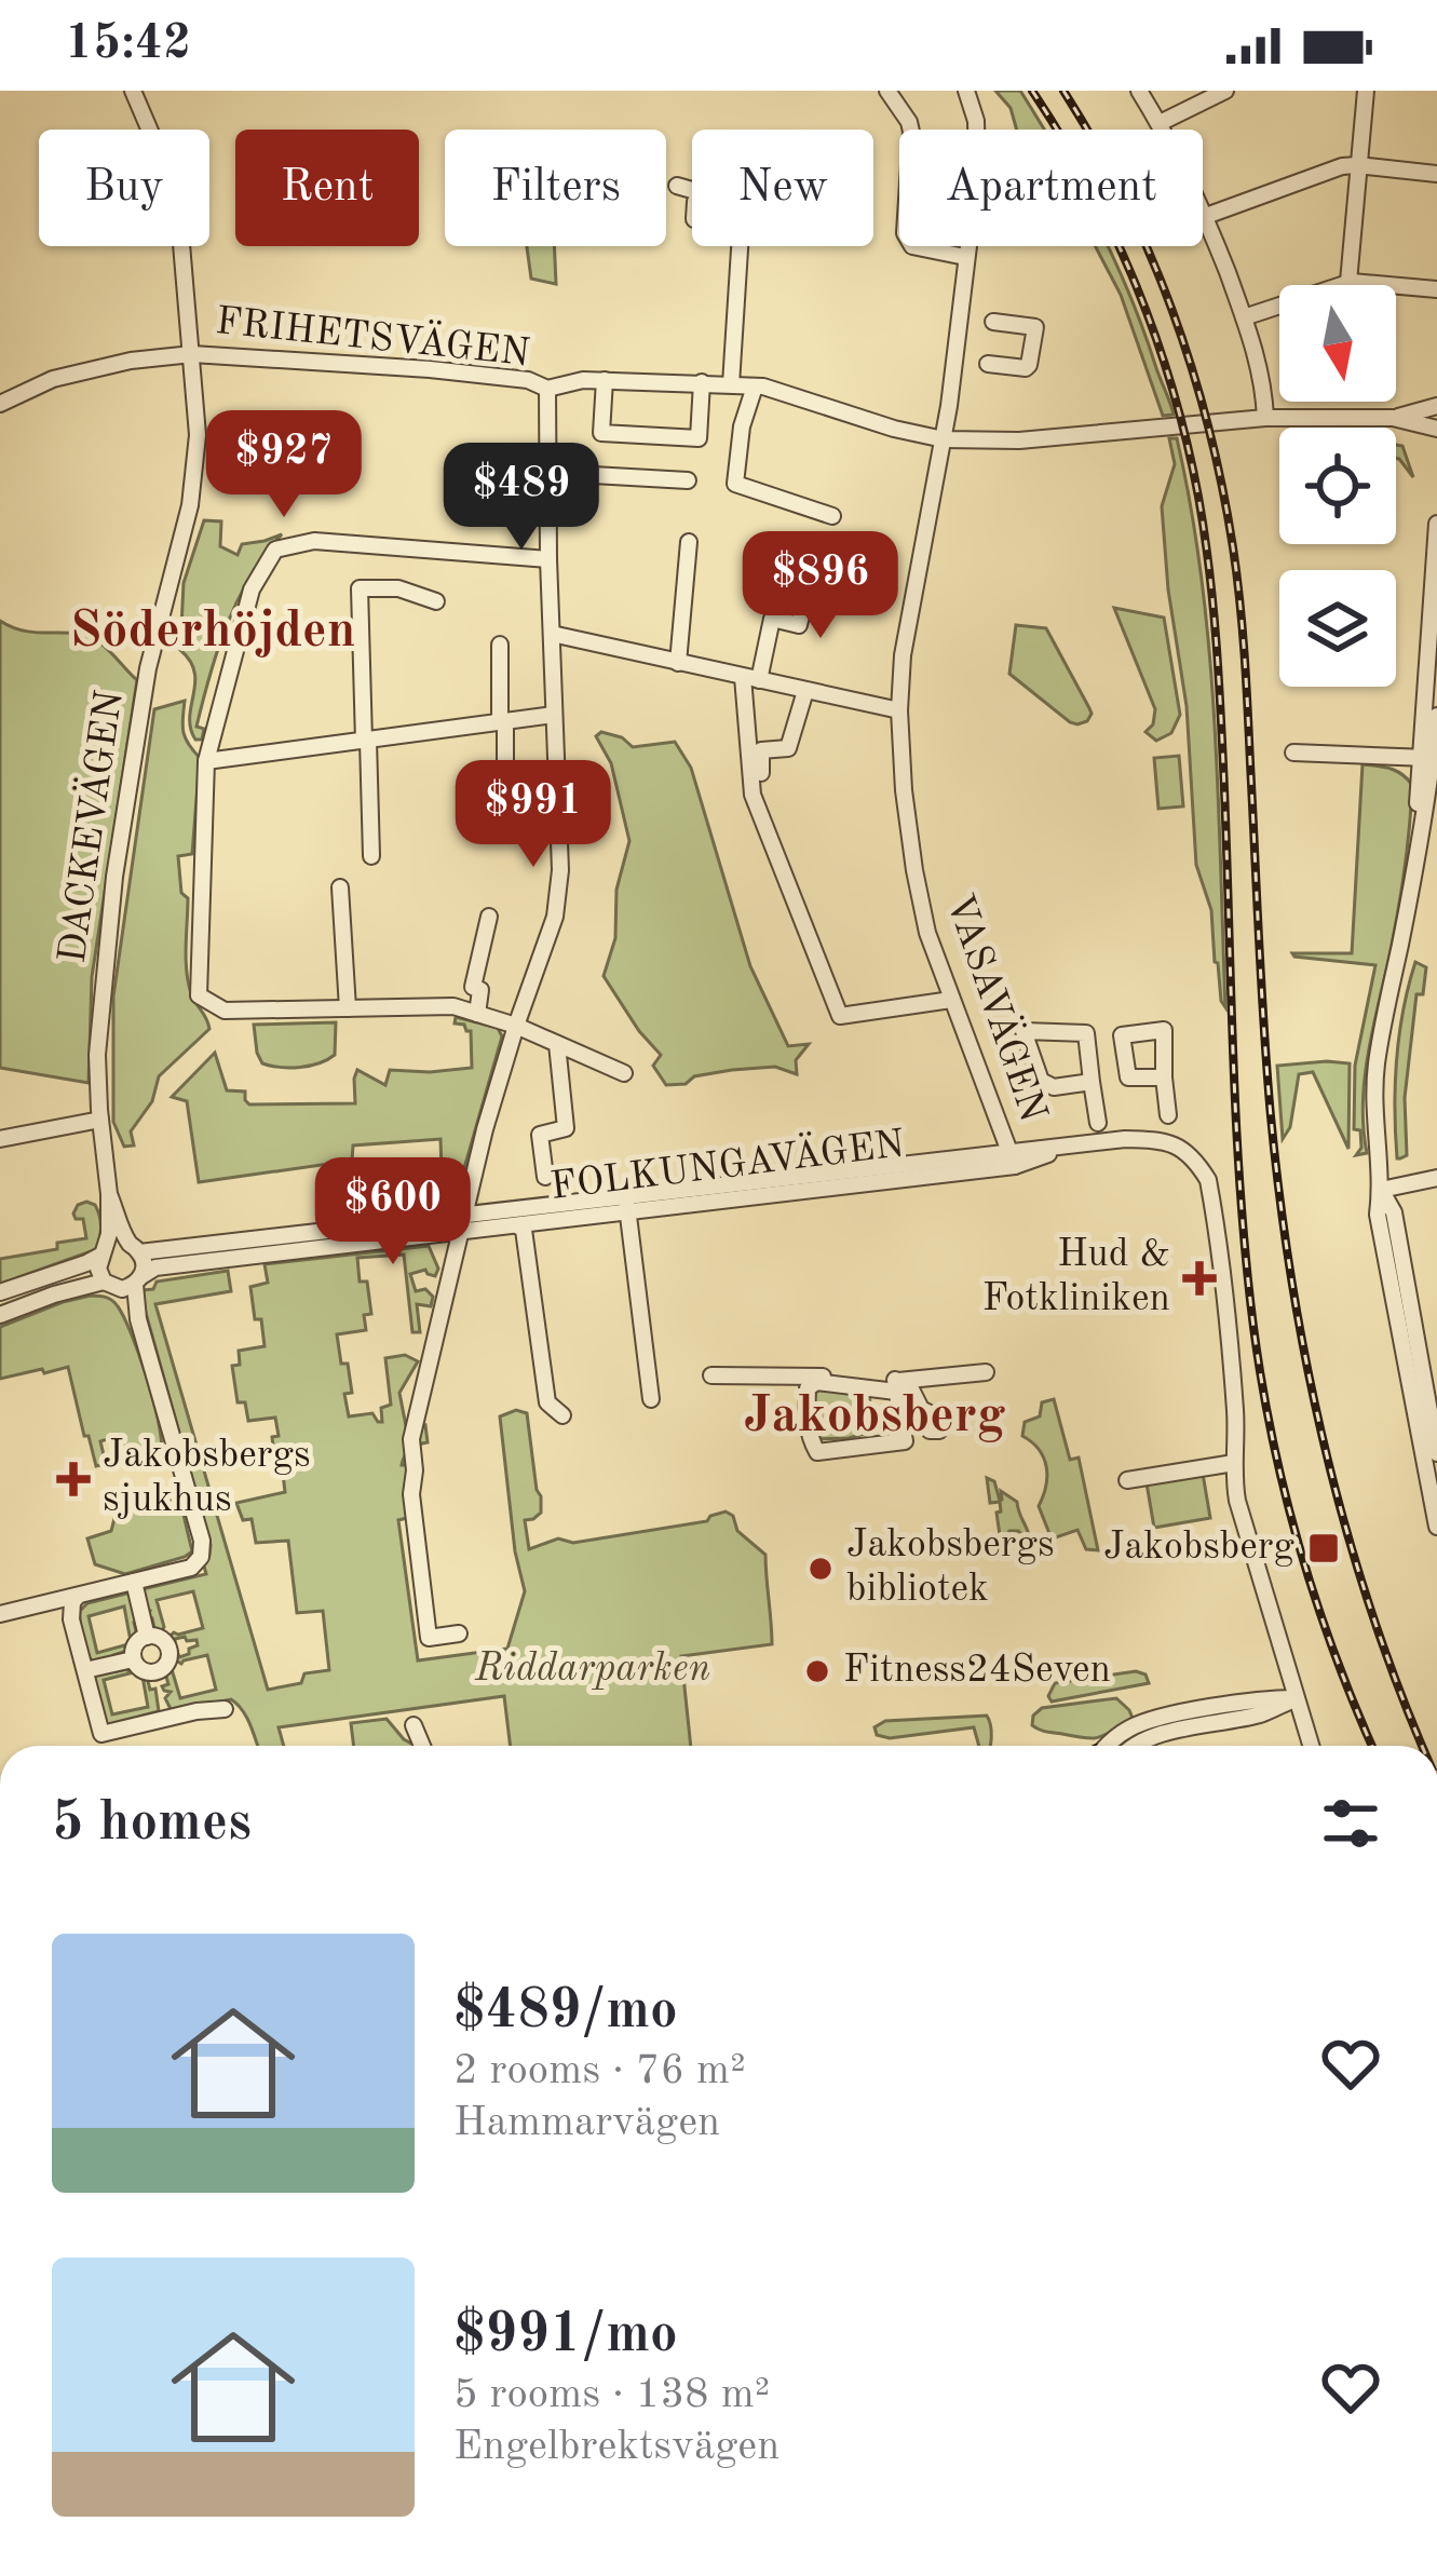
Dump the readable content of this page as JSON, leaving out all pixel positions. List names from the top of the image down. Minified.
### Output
{"streets":{"street":["FRIHETSVÄGEN","DACKEVÄGEN","VASAVÄGEN","FOLKUNGAVÄGEN"]},"crossings":[["FRIHETSVÄGEN","DACKEVÄGEN"],["FRIHETSVÄGEN","VASAVÄGEN"],["DACKEVÄGEN","FOLKUNGAVÄGEN"],["VASAVÄGEN","FOLKUNGAVÄGEN"]],"districts":["Söderhöjden","Jakobsberg"],"parks":["Riddarparken"],"places":{"health":["Hud & Fotkliniken","Jakobsbergs sjukhus"],"transit":["Jakobsberg"],"other":["Jakobsbergs bibliotek","Fitness24Seven"]},"north":"bottom","page":{"status":"15:42","chip":["Buy","Rent","Filters","New","Apartment"],"price":["$927","$489","$896","$991","$600"],"heading":"5 homes","list":[{"name":"$489/mo","note":"2 rooms · 76 m² · Hammarvägen"},{"name":"$991/mo","note":"5 rooms · 138 m² · Engelbrektsvägen"}]}}
